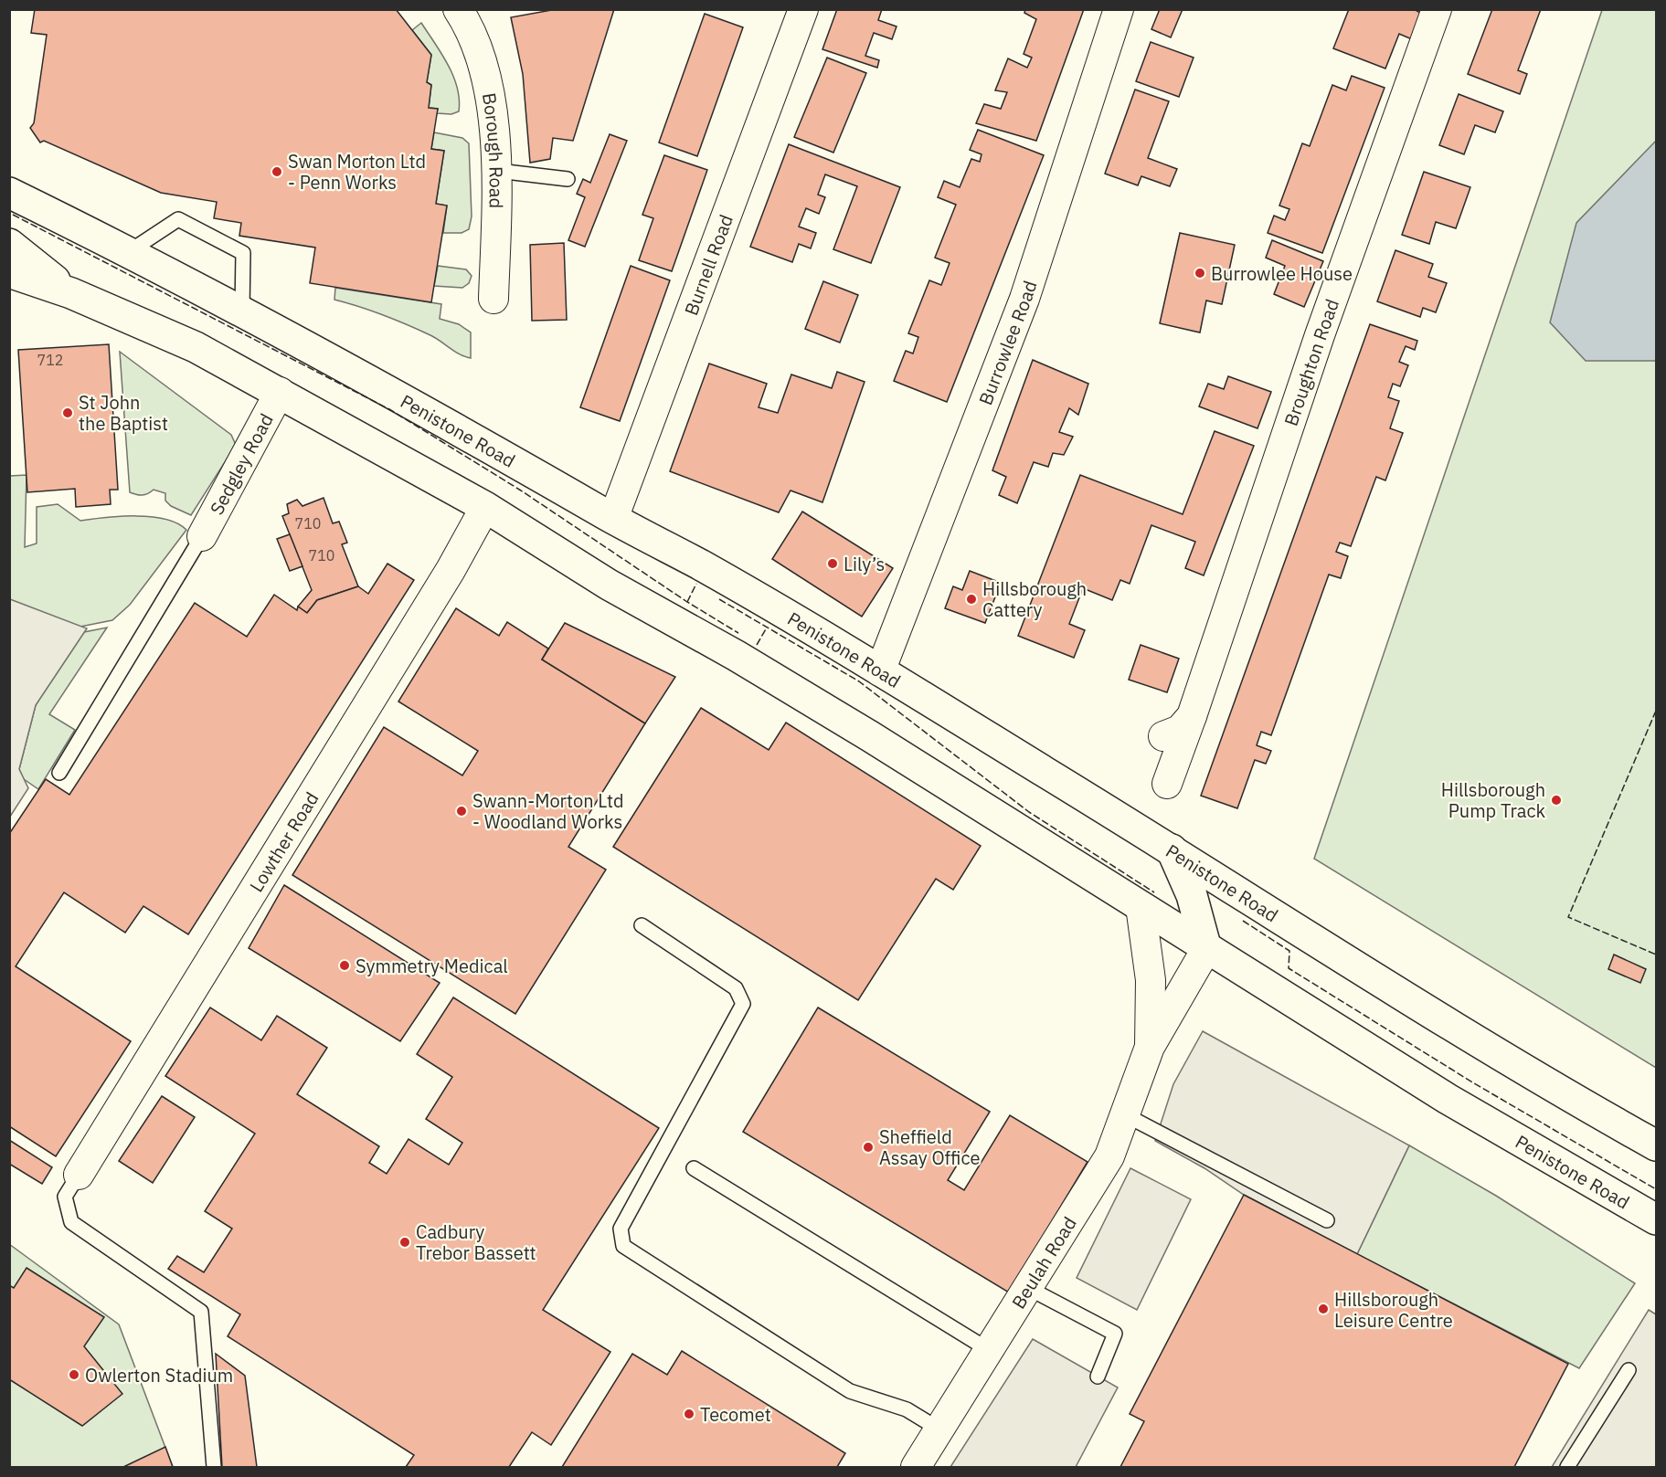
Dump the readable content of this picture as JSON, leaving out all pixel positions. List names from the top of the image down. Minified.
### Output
{"streets":{"highway":["Penistone Road"],"street":["Borough Road","Burnell Road","Burrowlee Road","Broughton Road","Sedgley Road","Lowther Road","Beulah Road"]},"crossings":[["Burnell Road","Penistone Road"],["Burrowlee Road","Penistone Road"],["Penistone Road","Sedgley Road"],["Penistone Road","Lowther Road"],["Penistone Road","Beulah Road"]],"places":["Swan Morton Ltd - Penn Works","Burrowlee House","St John the Baptist","Lily’s","Hillsborough Cattery","Hillsborough Pump Track","Swann-Morton Ltd - Woodland Works","Symmetry Medical","Sheffield Assay Office","Cadbury Trebor Bassett","Hillsborough Leisure Centre","Owlerton Stadium","Tecomet"],"house_numbers":["712","710","710"]}
